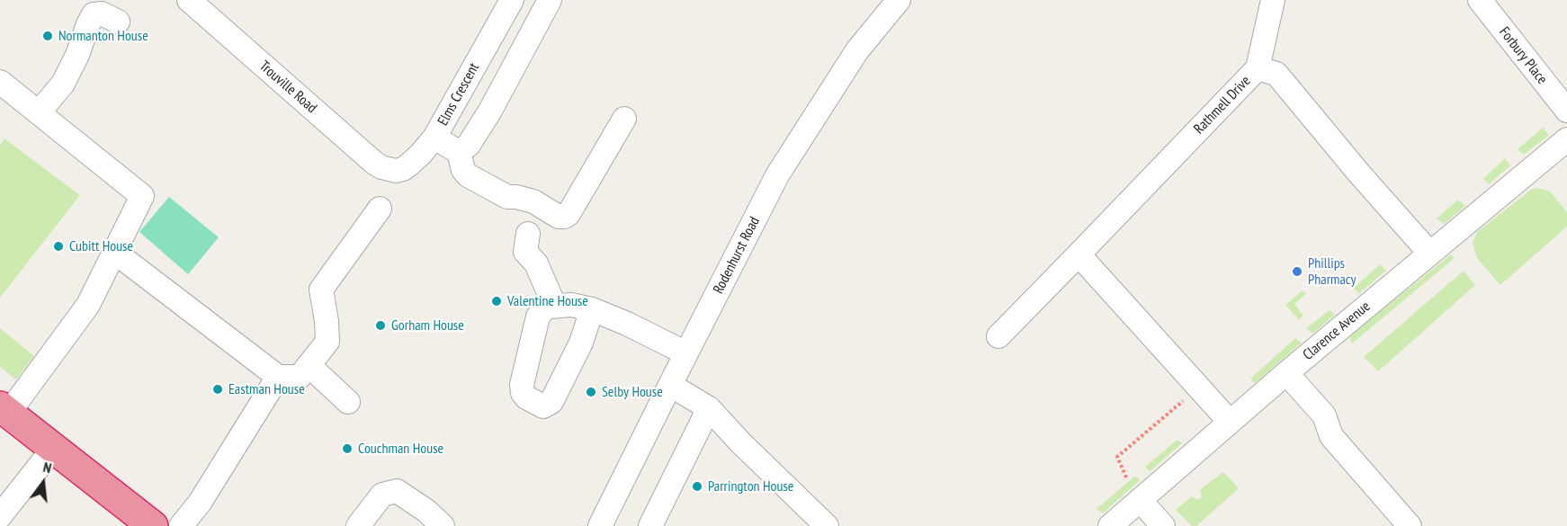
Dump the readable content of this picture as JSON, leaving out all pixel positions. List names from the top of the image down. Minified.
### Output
{"streets":{"street":["Forbury Place","Trouville Road","Elms Crescent","Rathmell Drive","Rodenhurst Road","Clarence Avenue"]},"crossings":[["Trouville Road","Elms Crescent"],["Rathmell Drive","Clarence Avenue"]],"places":["Normanton House","Cubitt House","Phillips Pharmacy","Valentine House","Gorham House","Eastman House","Selby House","Couchman House","Parrington House"],"north":"top"}
